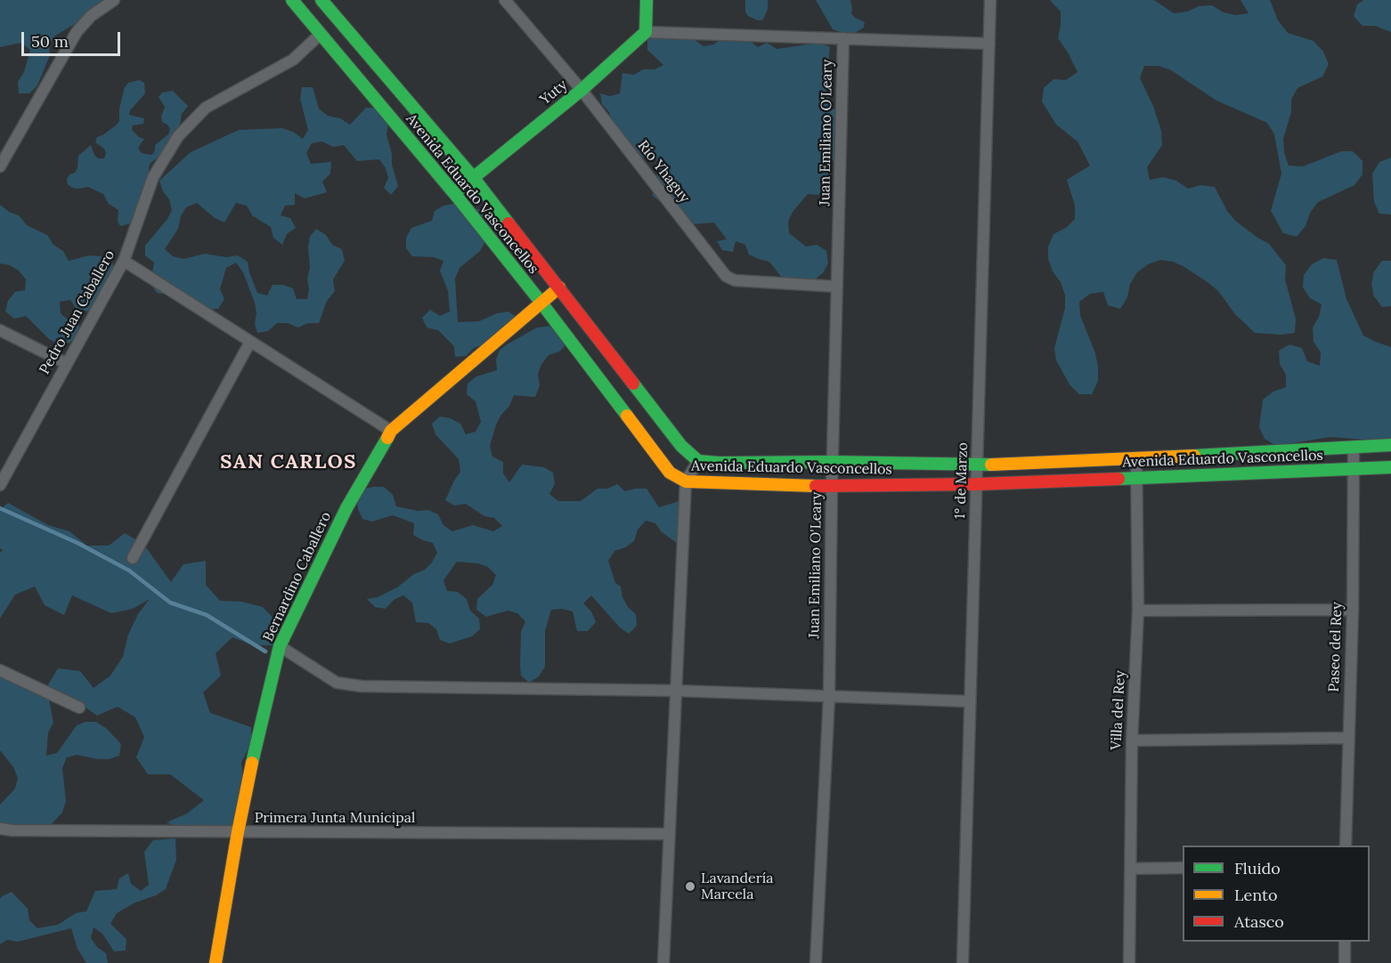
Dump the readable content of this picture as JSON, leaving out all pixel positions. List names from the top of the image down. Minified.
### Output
{"streets":{"street":["Yuty","Juan Emiliano O'Leary","Río Yhaguy","Avenida Eduardo Vasconcellos","Pedro Juan Caballero","1° de Marzo","Bernardino Caballero","Paseo del Rey","Villa del Rey","Primera Junta Municipal"]},"crossings":[["Yuty","Río Yhaguy"],["Yuty","Avenida Eduardo Vasconcellos"],["Juan Emiliano O'Leary","Río Yhaguy"],["Juan Emiliano O'Leary","Avenida Eduardo Vasconcellos"],["Avenida Eduardo Vasconcellos","Pedro Juan Caballero"],["Avenida Eduardo Vasconcellos","1° de Marzo"],["Avenida Eduardo Vasconcellos","Bernardino Caballero"],["Avenida Eduardo Vasconcellos","Paseo del Rey"],["Avenida Eduardo Vasconcellos","Villa del Rey"],["Bernardino Caballero","Primera Junta Municipal"]],"districts":["SAN CARLOS"],"places":["Lavandería Marcela"],"legend":["Fluido","Lento","Atasco"],"scale_bar":"50 m"}
